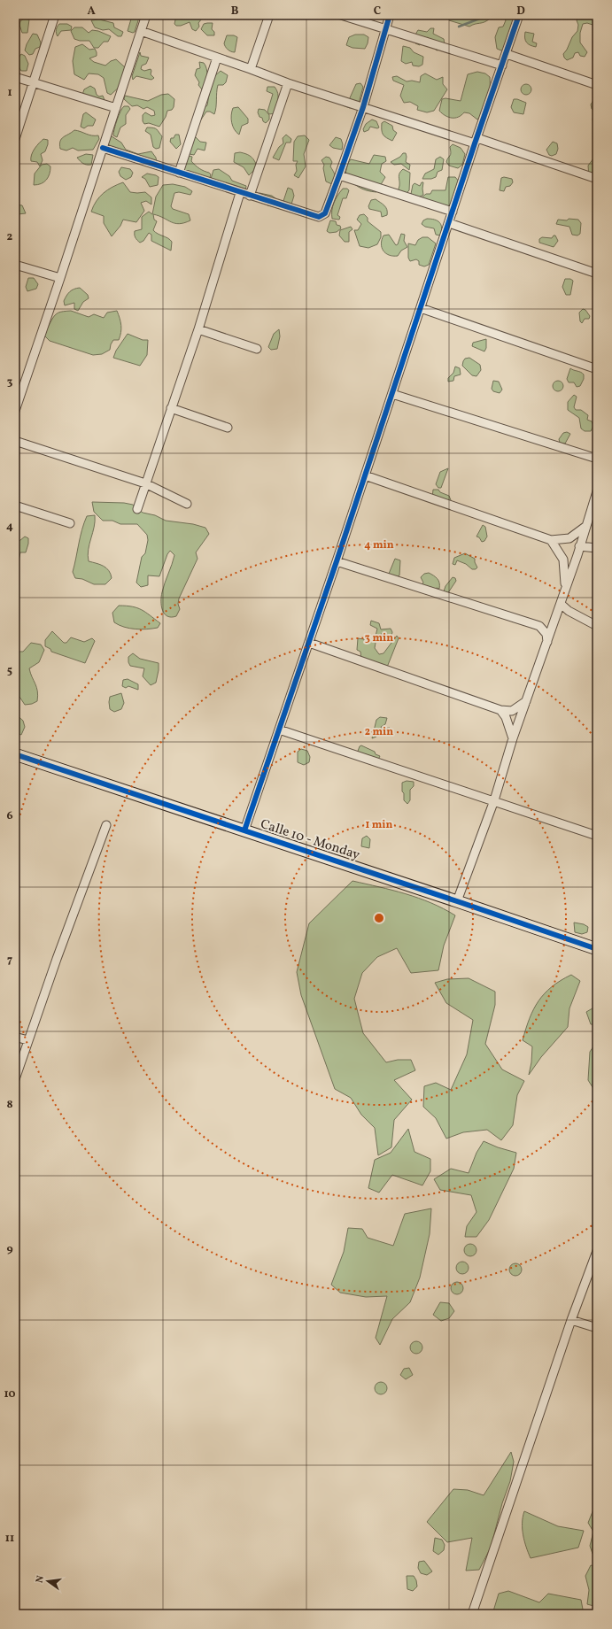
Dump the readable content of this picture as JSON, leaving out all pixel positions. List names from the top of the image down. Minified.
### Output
{"streets":{"street":["Calle 10 - Monday"]},"north":"left","grid":{"columns":["A","B","C","D"],"rows":["1","2","3","4","5","6","7","8","9","10","11"]},"rings":["4 min","3 min","2 min","1 min"]}
